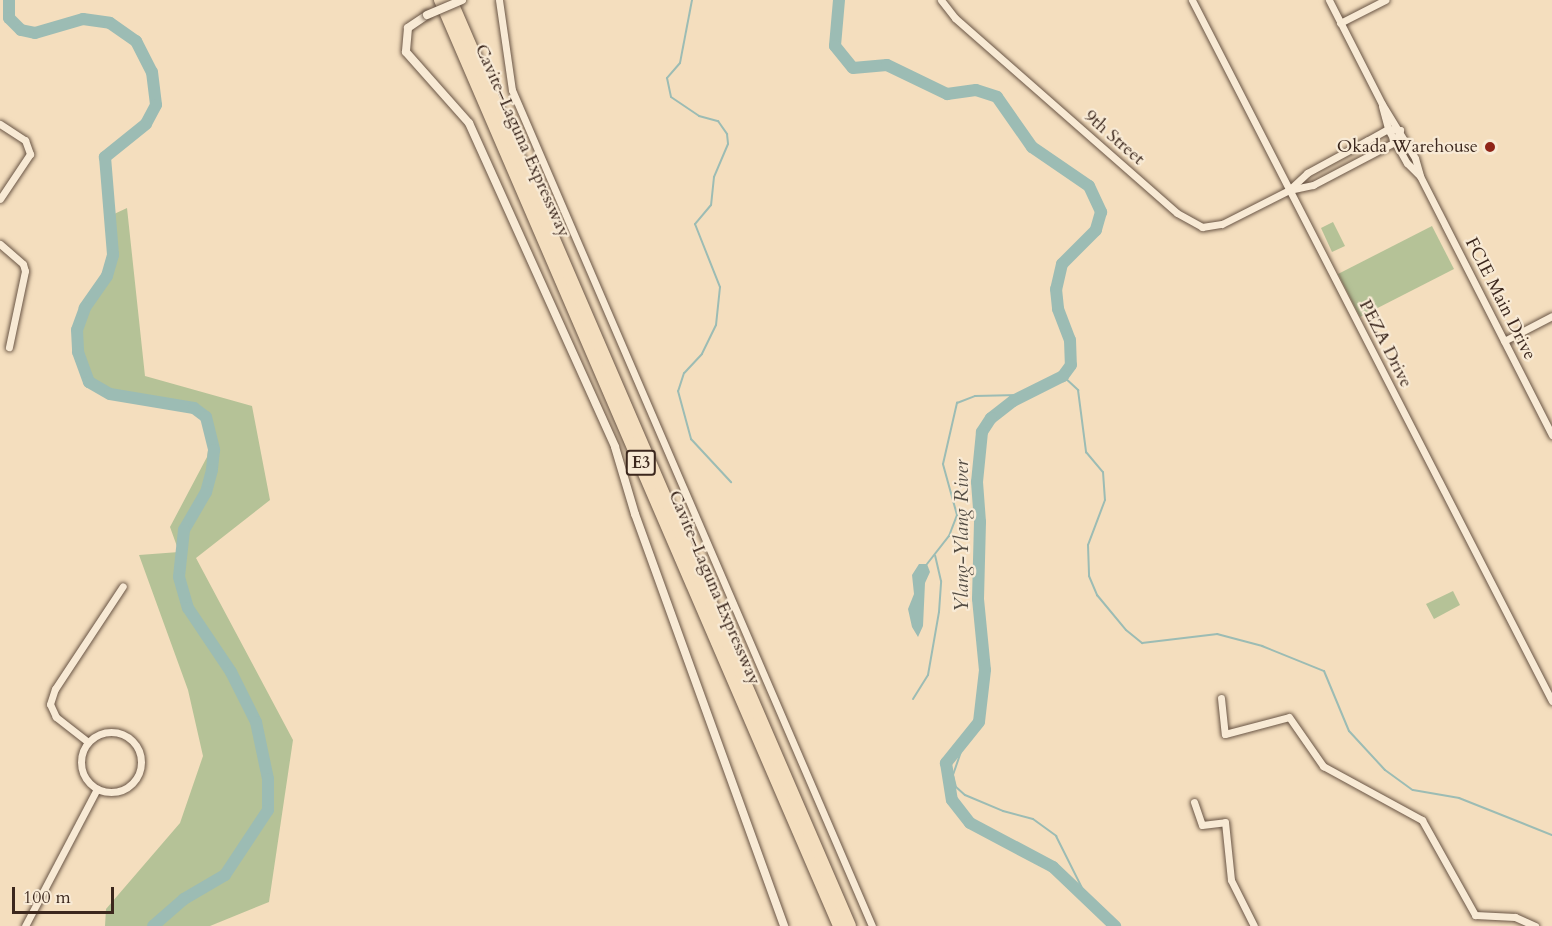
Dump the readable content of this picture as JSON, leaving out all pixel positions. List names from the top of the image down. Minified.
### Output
{"streets":{"highway":["Cavite–Laguna Expressway","E3"],"street":["9th Street","FCIE Main Drive","PEZA Drive"]},"crossings":[["9th Street","FCIE Main Drive"],["9th Street","PEZA Drive"]],"water":["Ylang-Ylang River"],"places":["Okada Warehouse"],"scale_bar":"100 m"}
